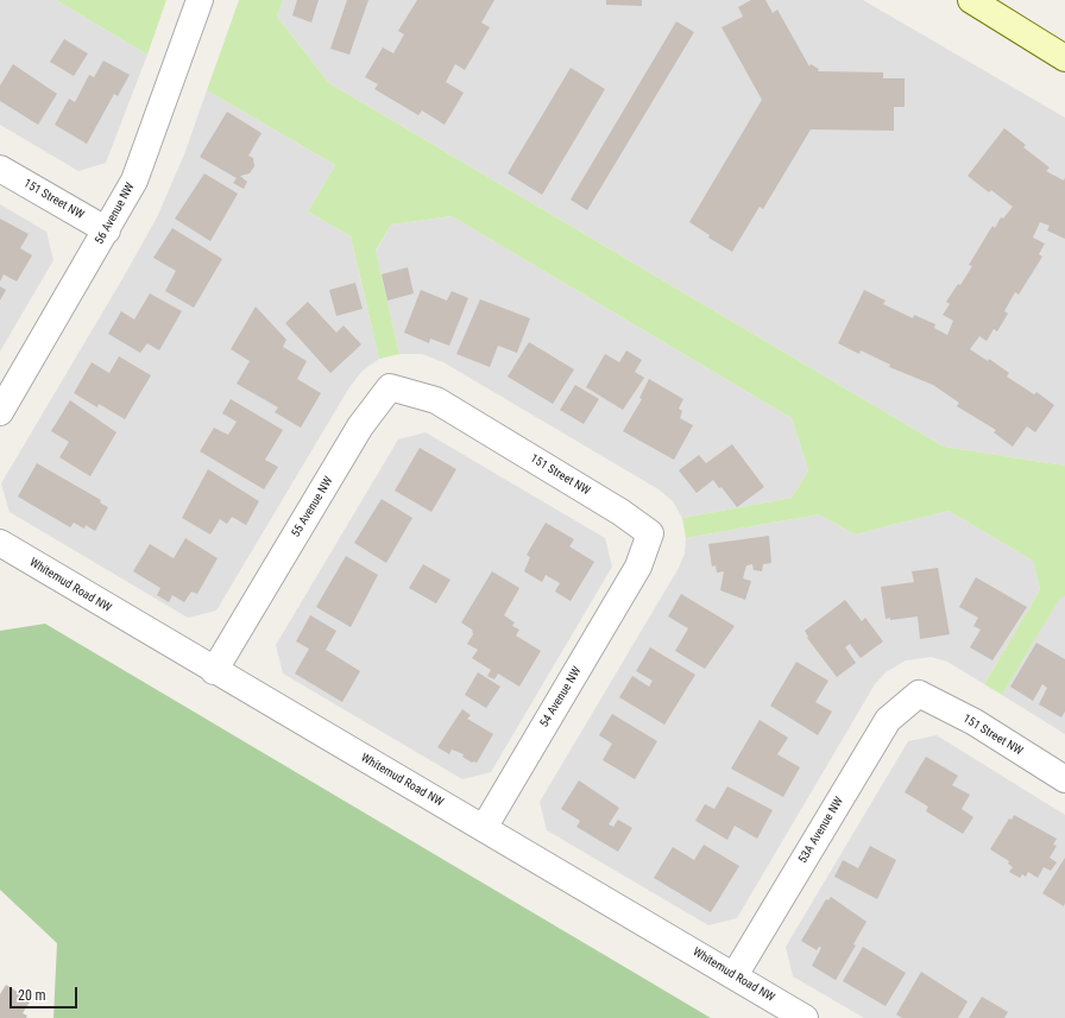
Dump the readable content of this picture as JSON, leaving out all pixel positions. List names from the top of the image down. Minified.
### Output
{"streets":{"street":["151 Street NW","56 Avenue NW","55 Avenue NW","Whitemud Road NW","54 Avenue NW","53A Avenue NW"]},"crossings":[["151 Street NW","56 Avenue NW"],["151 Street NW","55 Avenue NW"],["151 Street NW","54 Avenue NW"],["151 Street NW","53A Avenue NW"],["55 Avenue NW","Whitemud Road NW"],["Whitemud Road NW","54 Avenue NW"],["Whitemud Road NW","53A Avenue NW"]],"scale_bar":"20 m"}
